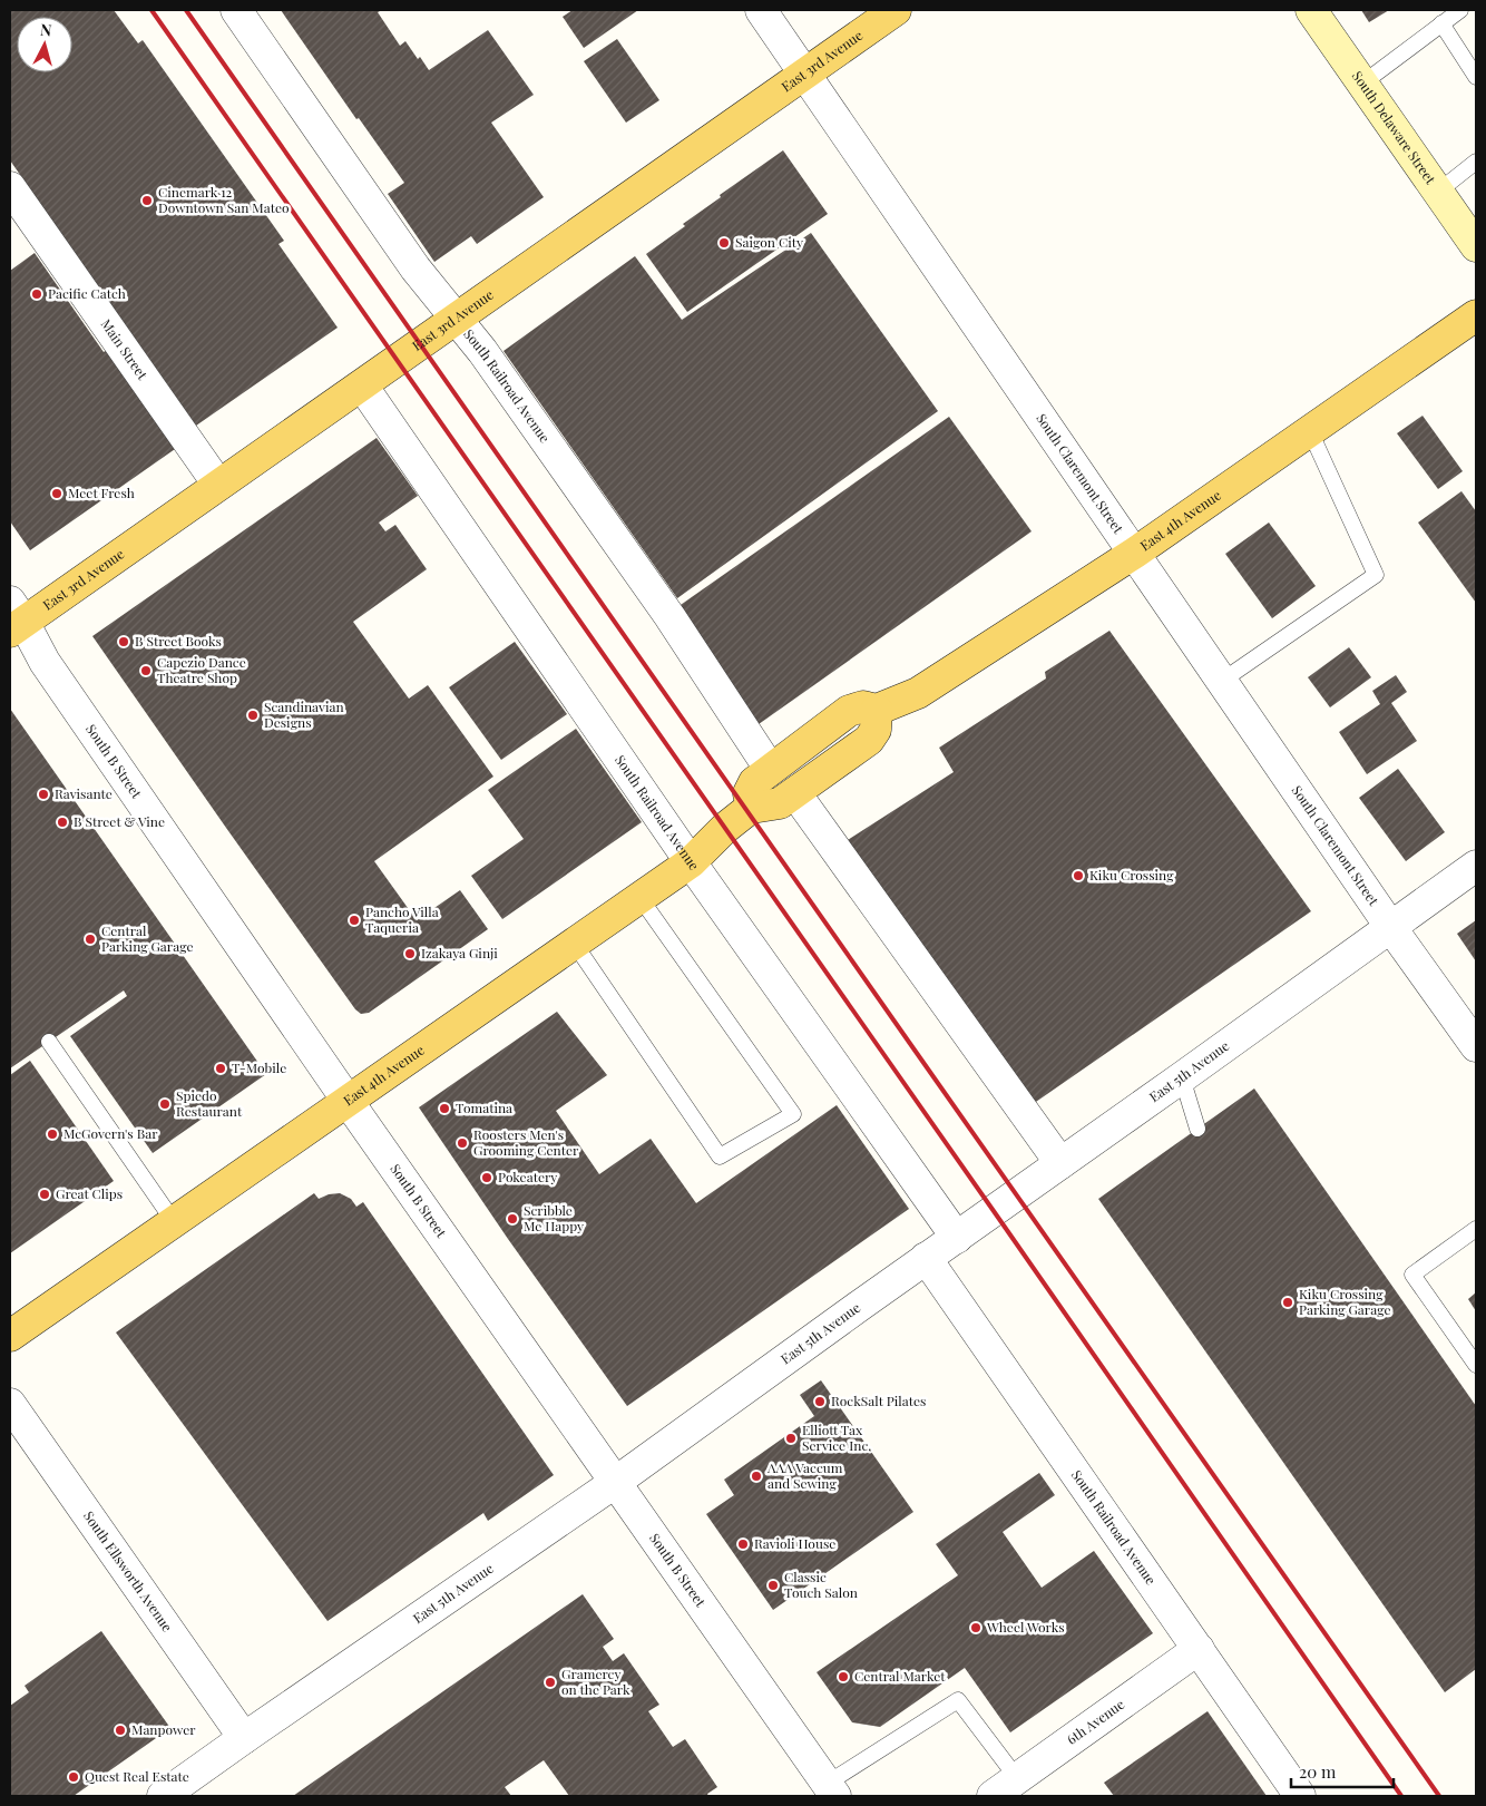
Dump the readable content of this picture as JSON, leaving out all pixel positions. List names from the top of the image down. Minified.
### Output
{"streets":{"main road":["East 3rd Avenue","South Delaware Street","East 4th Avenue"],"street":["Main Street","South Railroad Avenue","South Claremont Street","South B Street","East 5th Avenue","South Ellsworth Avenue","6th Avenue"]},"crossings":[["East 3rd Avenue","Main Street"],["East 3rd Avenue","South Railroad Avenue"],["East 3rd Avenue","South Claremont Street"],["East 3rd Avenue","South B Street"],["South Railroad Avenue","East 4th Avenue"],["South Railroad Avenue","East 5th Avenue"],["South Railroad Avenue","6th Avenue"],["South Claremont Street","East 4th Avenue"],["South Claremont Street","East 5th Avenue"],["East 4th Avenue","South B Street"],["South B Street","East 5th Avenue"],["East 5th Avenue","South Ellsworth Avenue"]],"places":["Cinemark 12 Downtown San Mateo","Saigon City","Pacific Catch","Meet Fresh","B Street Books","Capezio Dance Theatre Shop","Scandinavian Designs","Ravisante","B Street & Vine","Kiku Crossing","Pancho Villa Taqueria","Central Parking Garage","Izakaya Ginji","T-Mobile","Spiedo Restaurant","Tomatina","McGovern's Bar","Roosters Men's Grooming Center","Pokeatery","Great Clips","Scribble Me Happy","Kiku Crossing Parking Garage","RockSalt Pilates","Elliott Tax Service Inc.","AAA Vaccum and Sewing","Ravioli House","Classic Touch Salon","Wheel Works","Central Market","Gramercy on the Park","Manpower","Quest Real Estate"],"scale_bar":"20 m","north":"top"}
